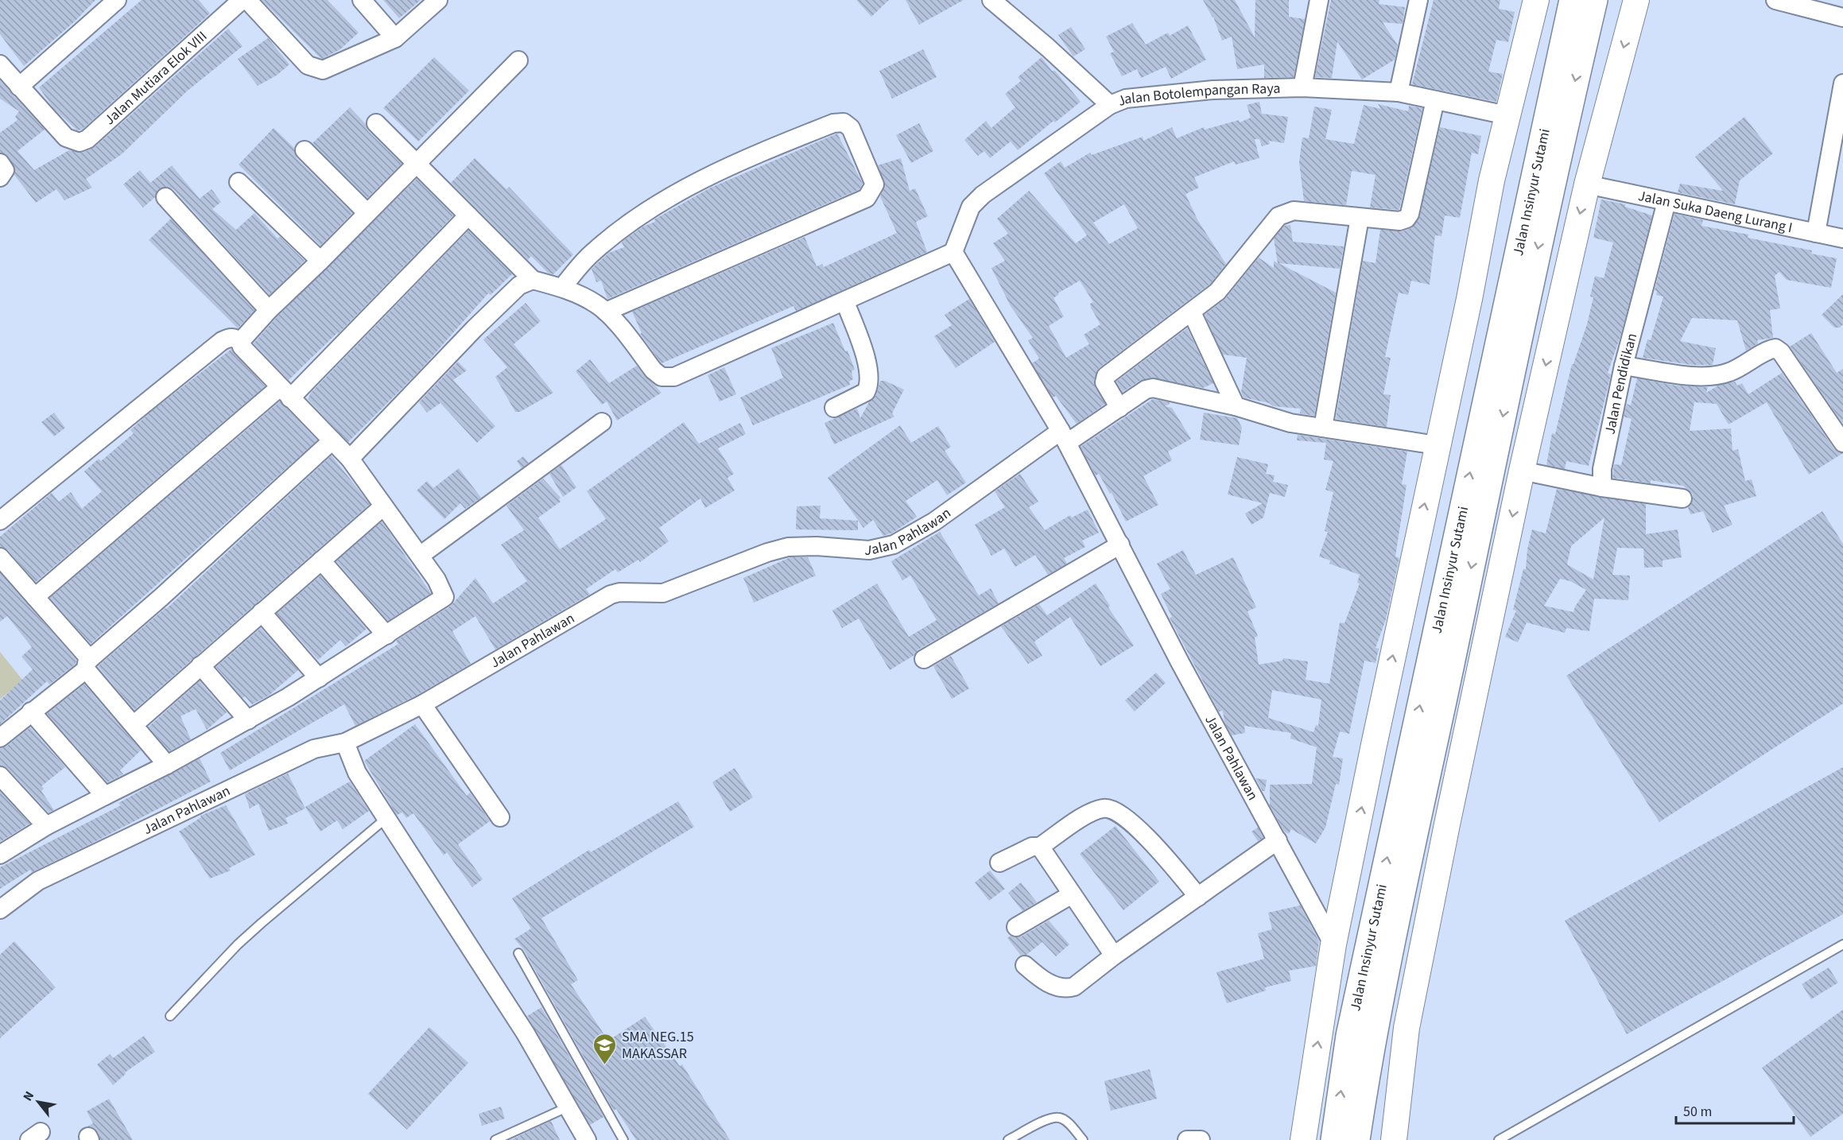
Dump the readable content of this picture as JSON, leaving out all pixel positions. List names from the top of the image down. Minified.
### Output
{"streets":{"highway":["Jalan Insinyur Sutami"],"street":["Jalan Mutiara Elok VIII","Jalan Botolempangan Raya","Jalan Suka Daeng Lurang I","Jalan Pendidikan","Jalan Pahlawan"]},"crossings":[["Jalan Suka Daeng Lurang I","Jalan Pendidikan"]],"places":{"school or university":["SMA NEG.15 MAKASSAR"]},"scale_bar":"50 m","north":"top left"}
